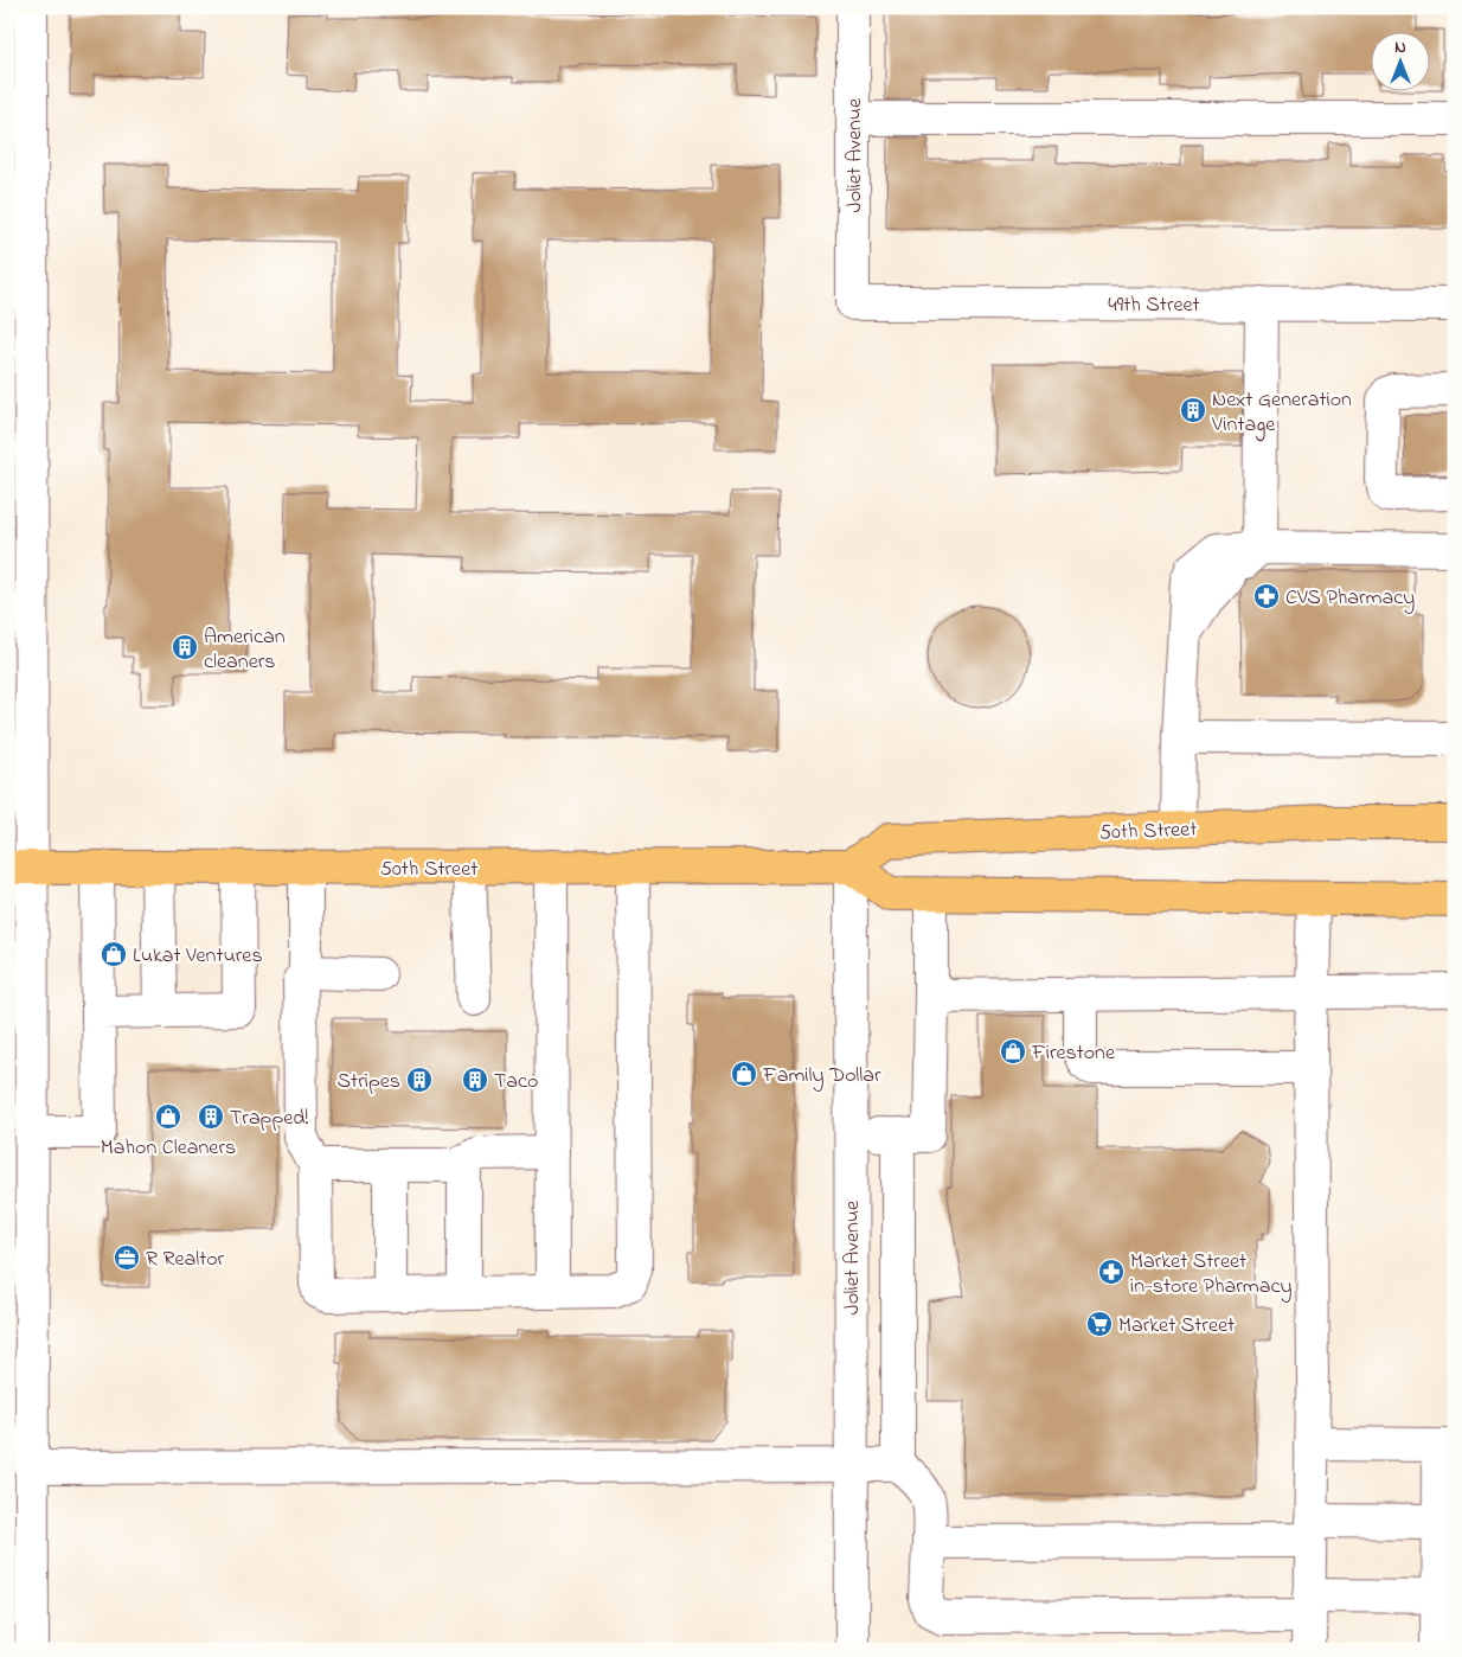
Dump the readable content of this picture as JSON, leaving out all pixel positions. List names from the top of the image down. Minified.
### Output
{"streets":{"main road":["50th Street"],"street":["Joliet Avenue","49th Street"]},"crossings":[["Joliet Avenue","49th Street"],["Joliet Avenue","50th Street"]],"places":{"building":["Next Generation Vintage","American cleaners","Stripes","Taco","Trapped!"],"pharmacy":["CVS Pharmacy","Market Street in-store Pharmacy"],"shop":["Lukat Ventures","Firestone","Family Dollar","Mahon Cleaners"],"office":["R Realtor"],"supermarket":["Market Street"]},"north":"top"}
